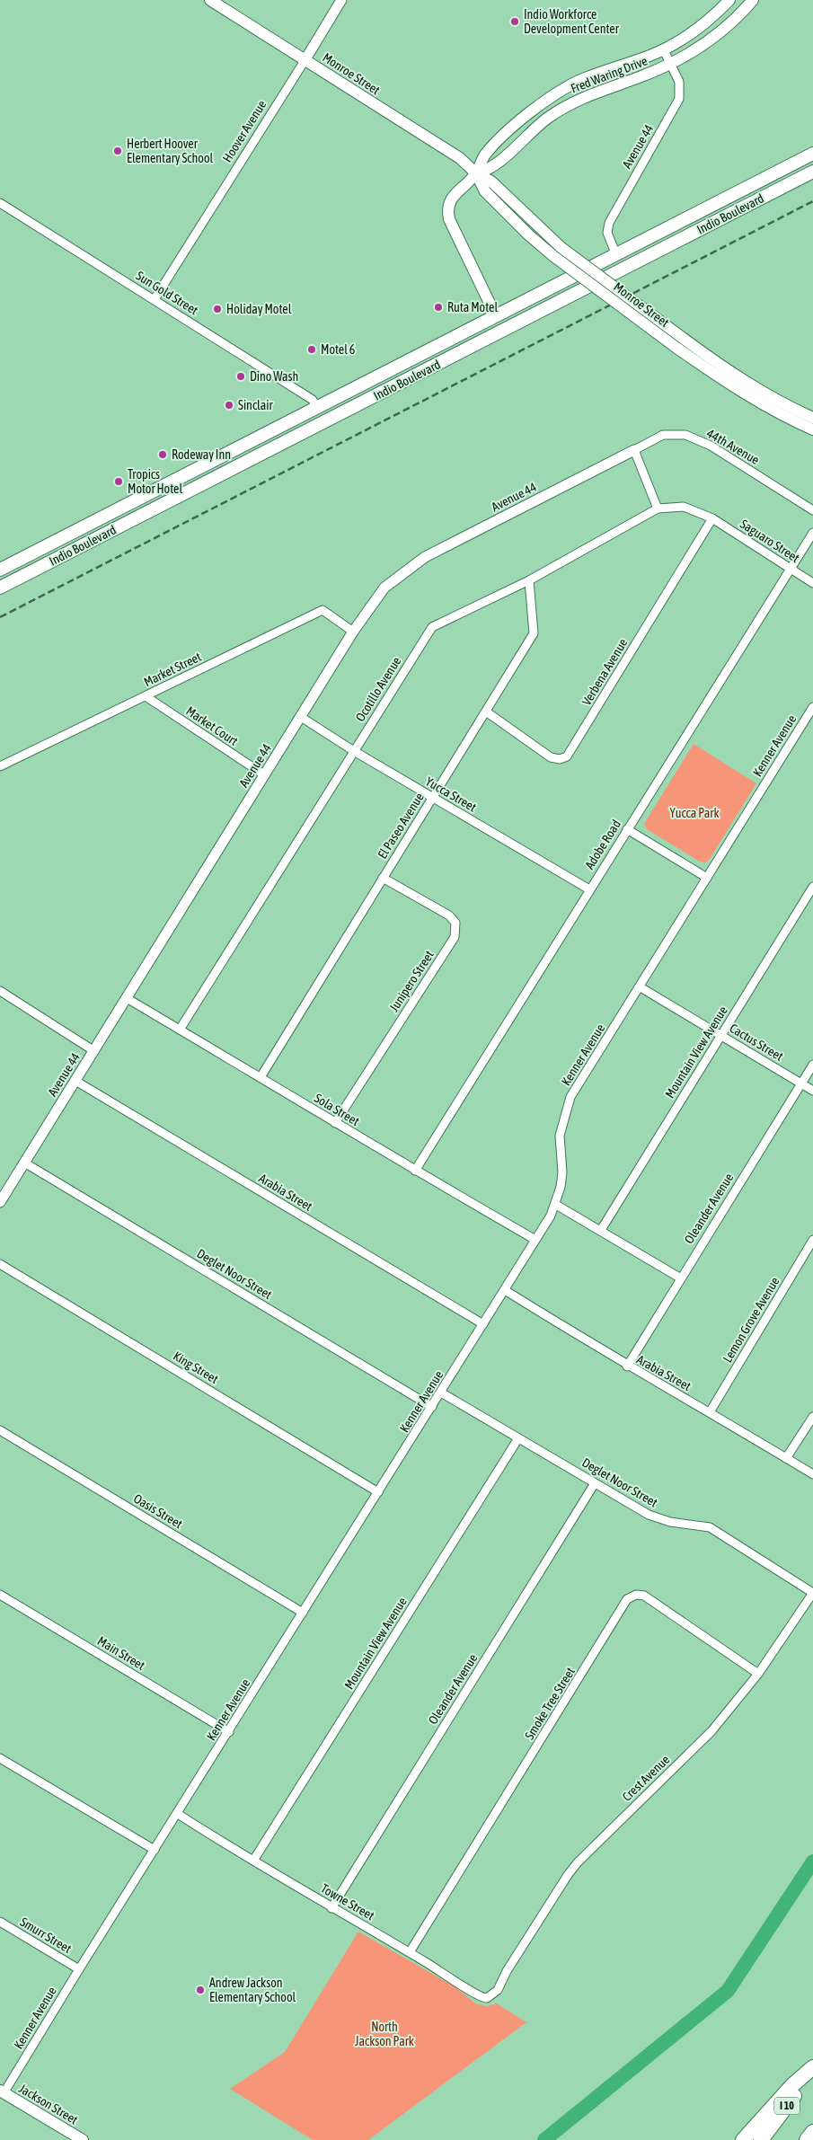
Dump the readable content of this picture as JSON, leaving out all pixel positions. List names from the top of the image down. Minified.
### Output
{"streets":{"highway":["I 10"],"main road":["Monroe Street","Fred Waring Drive","Indio Boulevard","Jackson Street"],"street":["Hoover Avenue","Avenue 44","Sun Gold Street","44th Avenue","Saguaro Street","Market Street","Verbena Avenue","Ocotillo Avenue","Market Court","Kenner Avenue","Yucca Street","El Paseo Avenue","Adobe Road","Junipero Street","Cactus Street","Mountain View Avenue","Sola Street","Arabia Street","Oleander Avenue","Deglet Noor Street","Lemon Grove Avenue","King Street","Oasis Street","Main Street","Smoke Tree Street","Crest Avenue","Towne Street","Smurr Street"]},"crossings":[["Monroe Street","Fred Waring Drive"],["Monroe Street","Hoover Avenue"],["Fred Waring Drive","Avenue 44"],["Fred Waring Drive","Indio Boulevard"],["Hoover Avenue","Sun Gold Street"],["Avenue 44","Indio Boulevard"],["Avenue 44","44th Avenue"],["Avenue 44","Market Street"],["Avenue 44","Market Court"],["Avenue 44","Yucca Street"],["Avenue 44","Sola Street"],["Avenue 44","Arabia Street"],["Avenue 44","Deglet Noor Street"],["Indio Boulevard","Sun Gold Street"],["Saguaro Street","Verbena Avenue"],["Saguaro Street","Ocotillo Avenue"],["Saguaro Street","Adobe Road"],["Market Street","Market Court"],["Verbena Avenue","Ocotillo Avenue"],["Verbena Avenue","El Paseo Avenue"],["Ocotillo Avenue","Yucca Street"],["Ocotillo Avenue","El Paseo Avenue"],["Ocotillo Avenue","Sola Street"],["Kenner Avenue","Cactus Street"],["Kenner Avenue","Sola Street"],["Kenner Avenue","Arabia Street"],["Kenner Avenue","Deglet Noor Street"],["Kenner Avenue","King Street"],["Kenner Avenue","Oasis Street"],["Kenner Avenue","Main Street"],["Kenner Avenue","Towne Street"],["Kenner Avenue","Smurr Street"],["Kenner Avenue","Jackson Street"],["Yucca Street","El Paseo Avenue"],["Yucca Street","Adobe Road"],["El Paseo Avenue","Junipero Street"],["El Paseo Avenue","Sola Street"],["Adobe Road","Sola Street"],["Junipero Street","Sola Street"],["Cactus Street","Mountain View Avenue"],["Cactus Street","Oleander Avenue"],["Mountain View Avenue","Deglet Noor Street"],["Mountain View Avenue","Towne Street"],["Arabia Street","Oleander Avenue"],["Arabia Street","Lemon Grove Avenue"],["Oleander Avenue","Deglet Noor Street"],["Oleander Avenue","Towne Street"],["Deglet Noor Street","Crest Avenue"],["Smoke Tree Street","Crest Avenue"],["Smoke Tree Street","Towne Street"],["Crest Avenue","Towne Street"]],"parks":["Yucca Park","North Jackson Park"],"places":["Indio Workforce Development Center","Herbert Hoover Elementary School","Ruta Motel","Holiday Motel","Motel 6","Dino Wash","Sinclair","Rodeway Inn","Tropics Motor Hotel","Andrew Jackson Elementary School"]}
